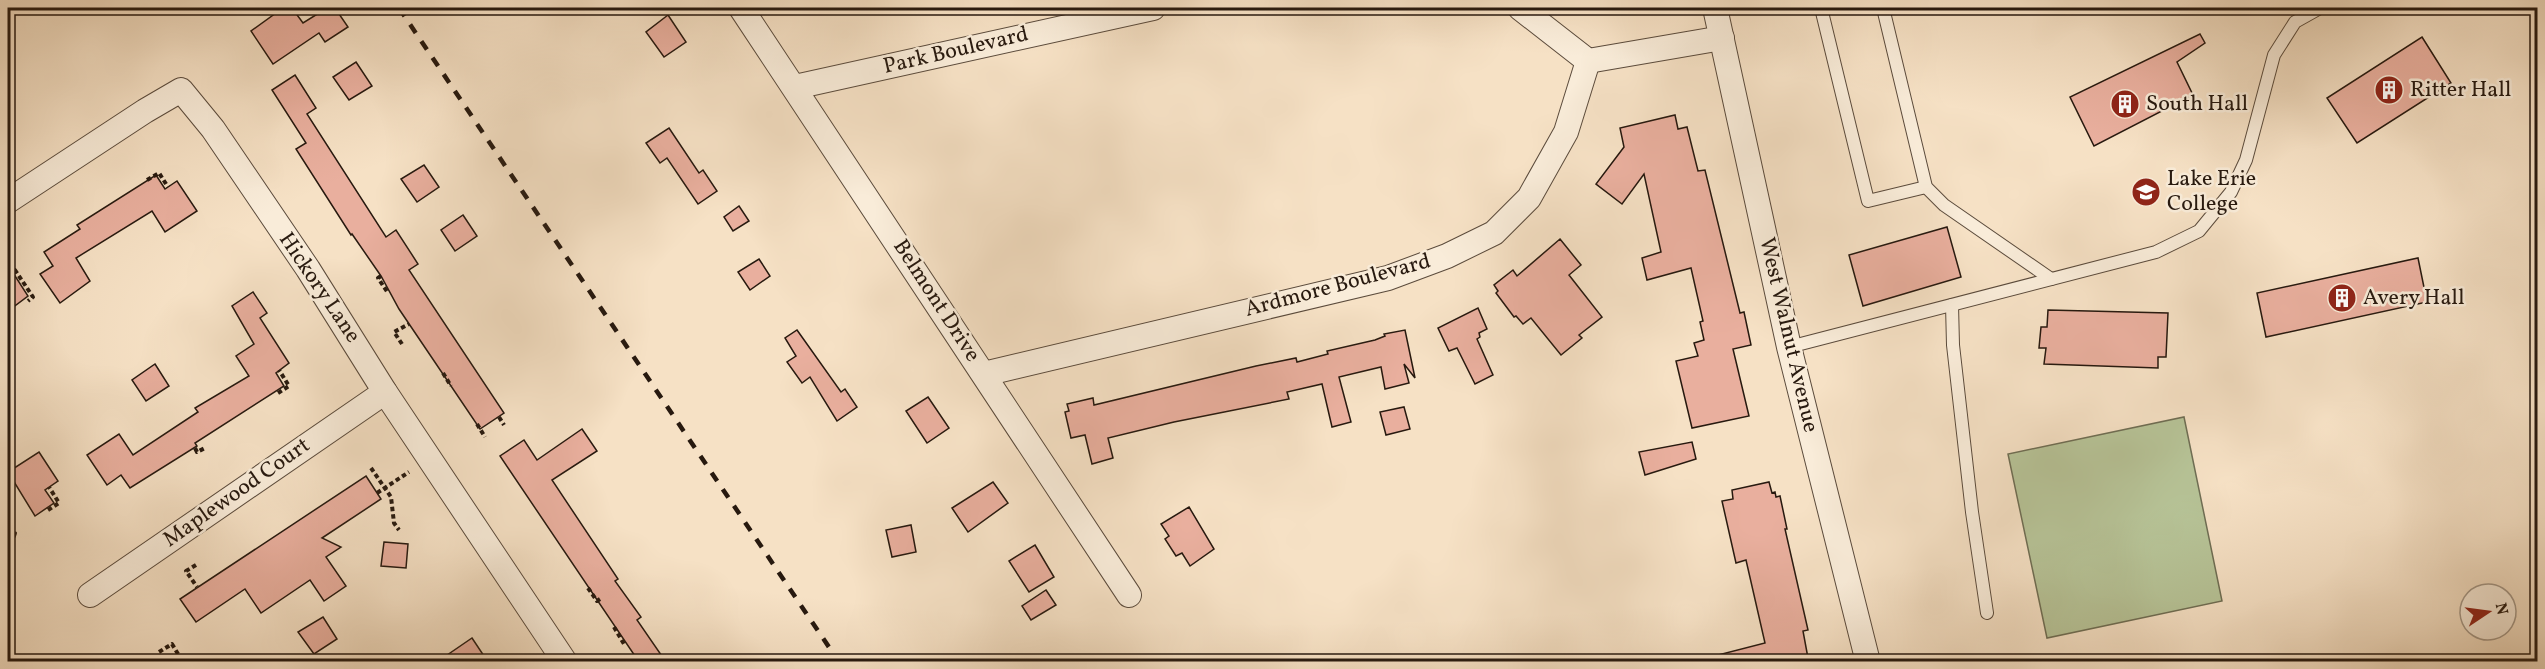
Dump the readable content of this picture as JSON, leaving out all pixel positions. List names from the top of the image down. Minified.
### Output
{"streets":{"street":["Park Boulevard","Ardmore Boulevard","Hickory Lane","Belmont Drive","West Walnut Avenue","Maplewood Court"]},"crossings":[["Park Boulevard","Belmont Drive"],["Ardmore Boulevard","Belmont Drive"],["Hickory Lane","Maplewood Court"]],"places":{"building":["Ritter Hall","South Hall","Avery Hall"],"school or university":["Lake Erie College"]},"north":"right"}
